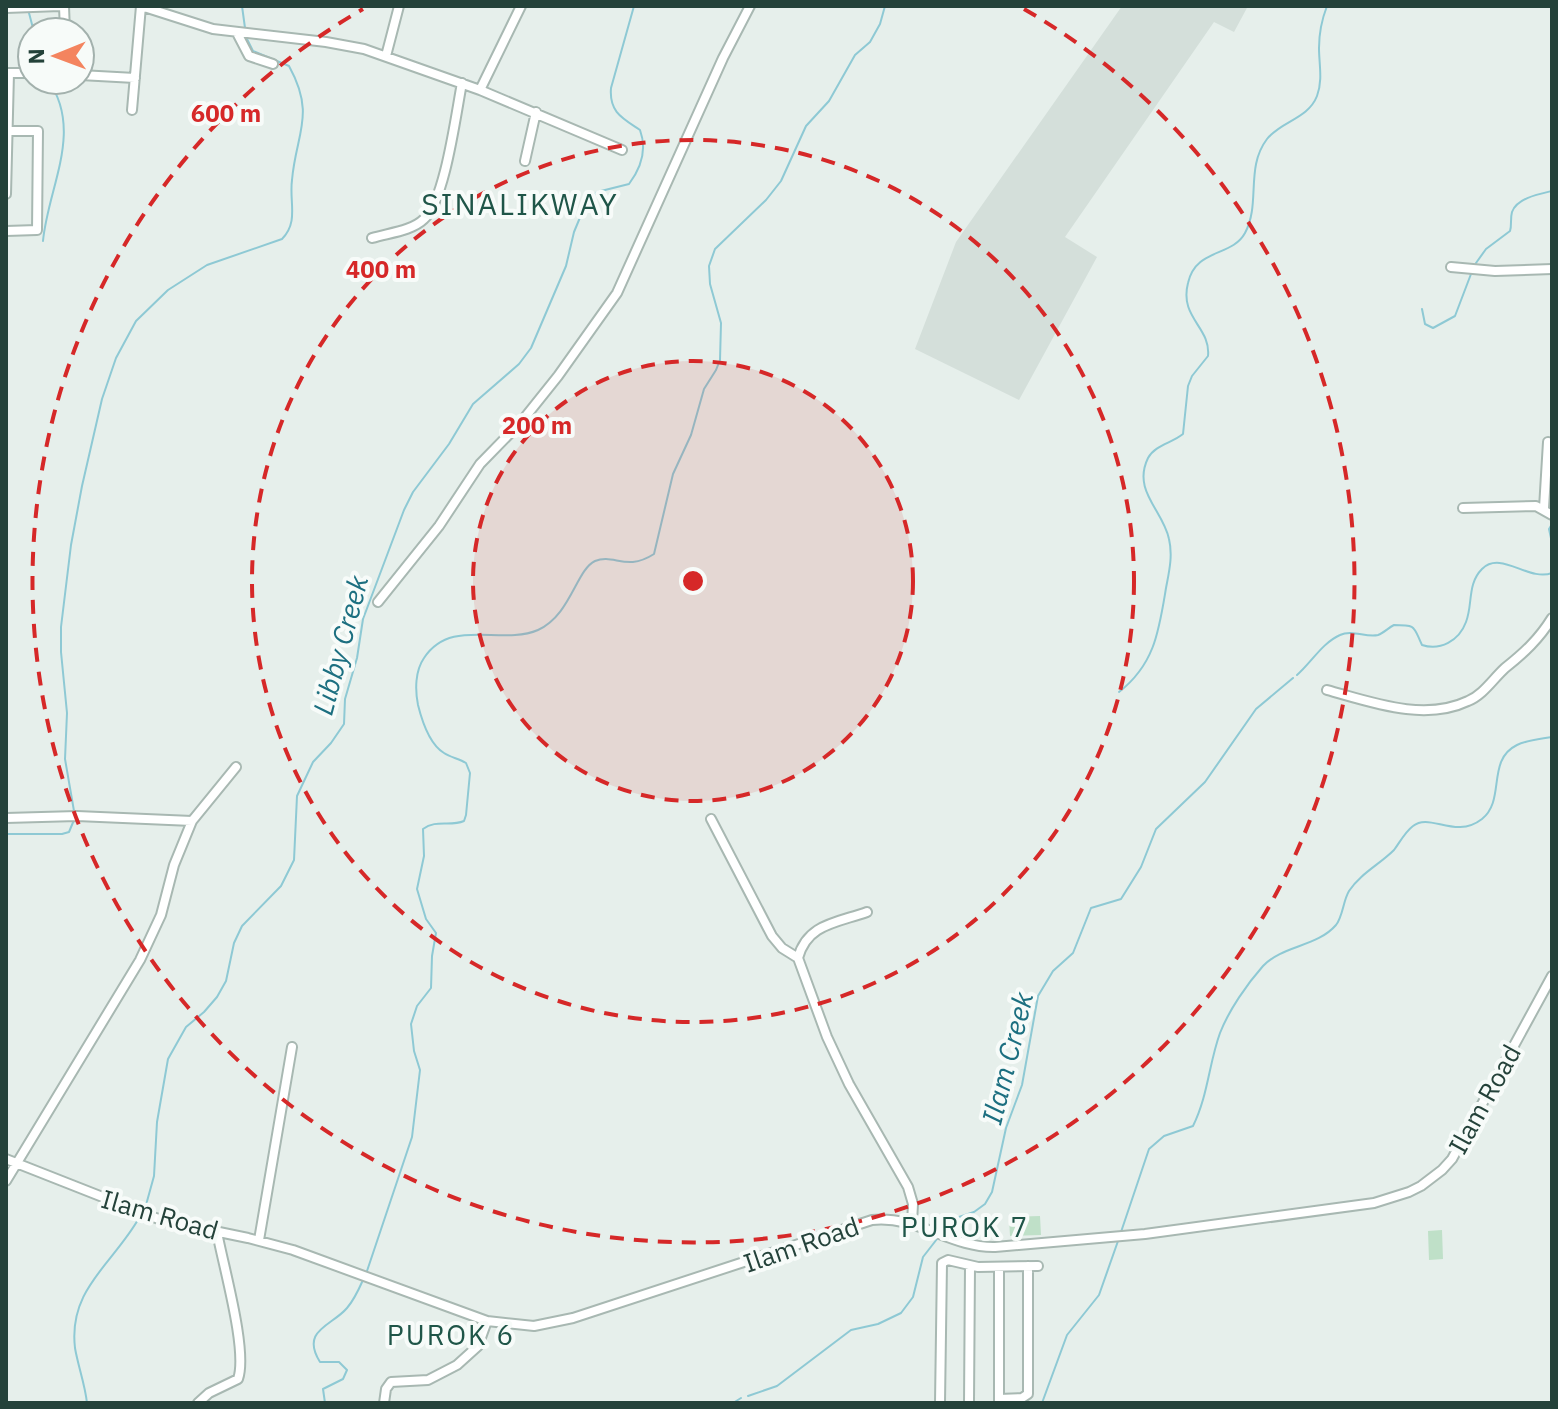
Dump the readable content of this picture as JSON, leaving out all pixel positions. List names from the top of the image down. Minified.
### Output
{"streets":{"street":["Ilam Road"]},"districts":["SINALIKWAY","PUROK 7","PUROK 6"],"water":["Libby Creek","Ilam Creek"],"north":"left","rings":["600 m","400 m","200 m"]}
